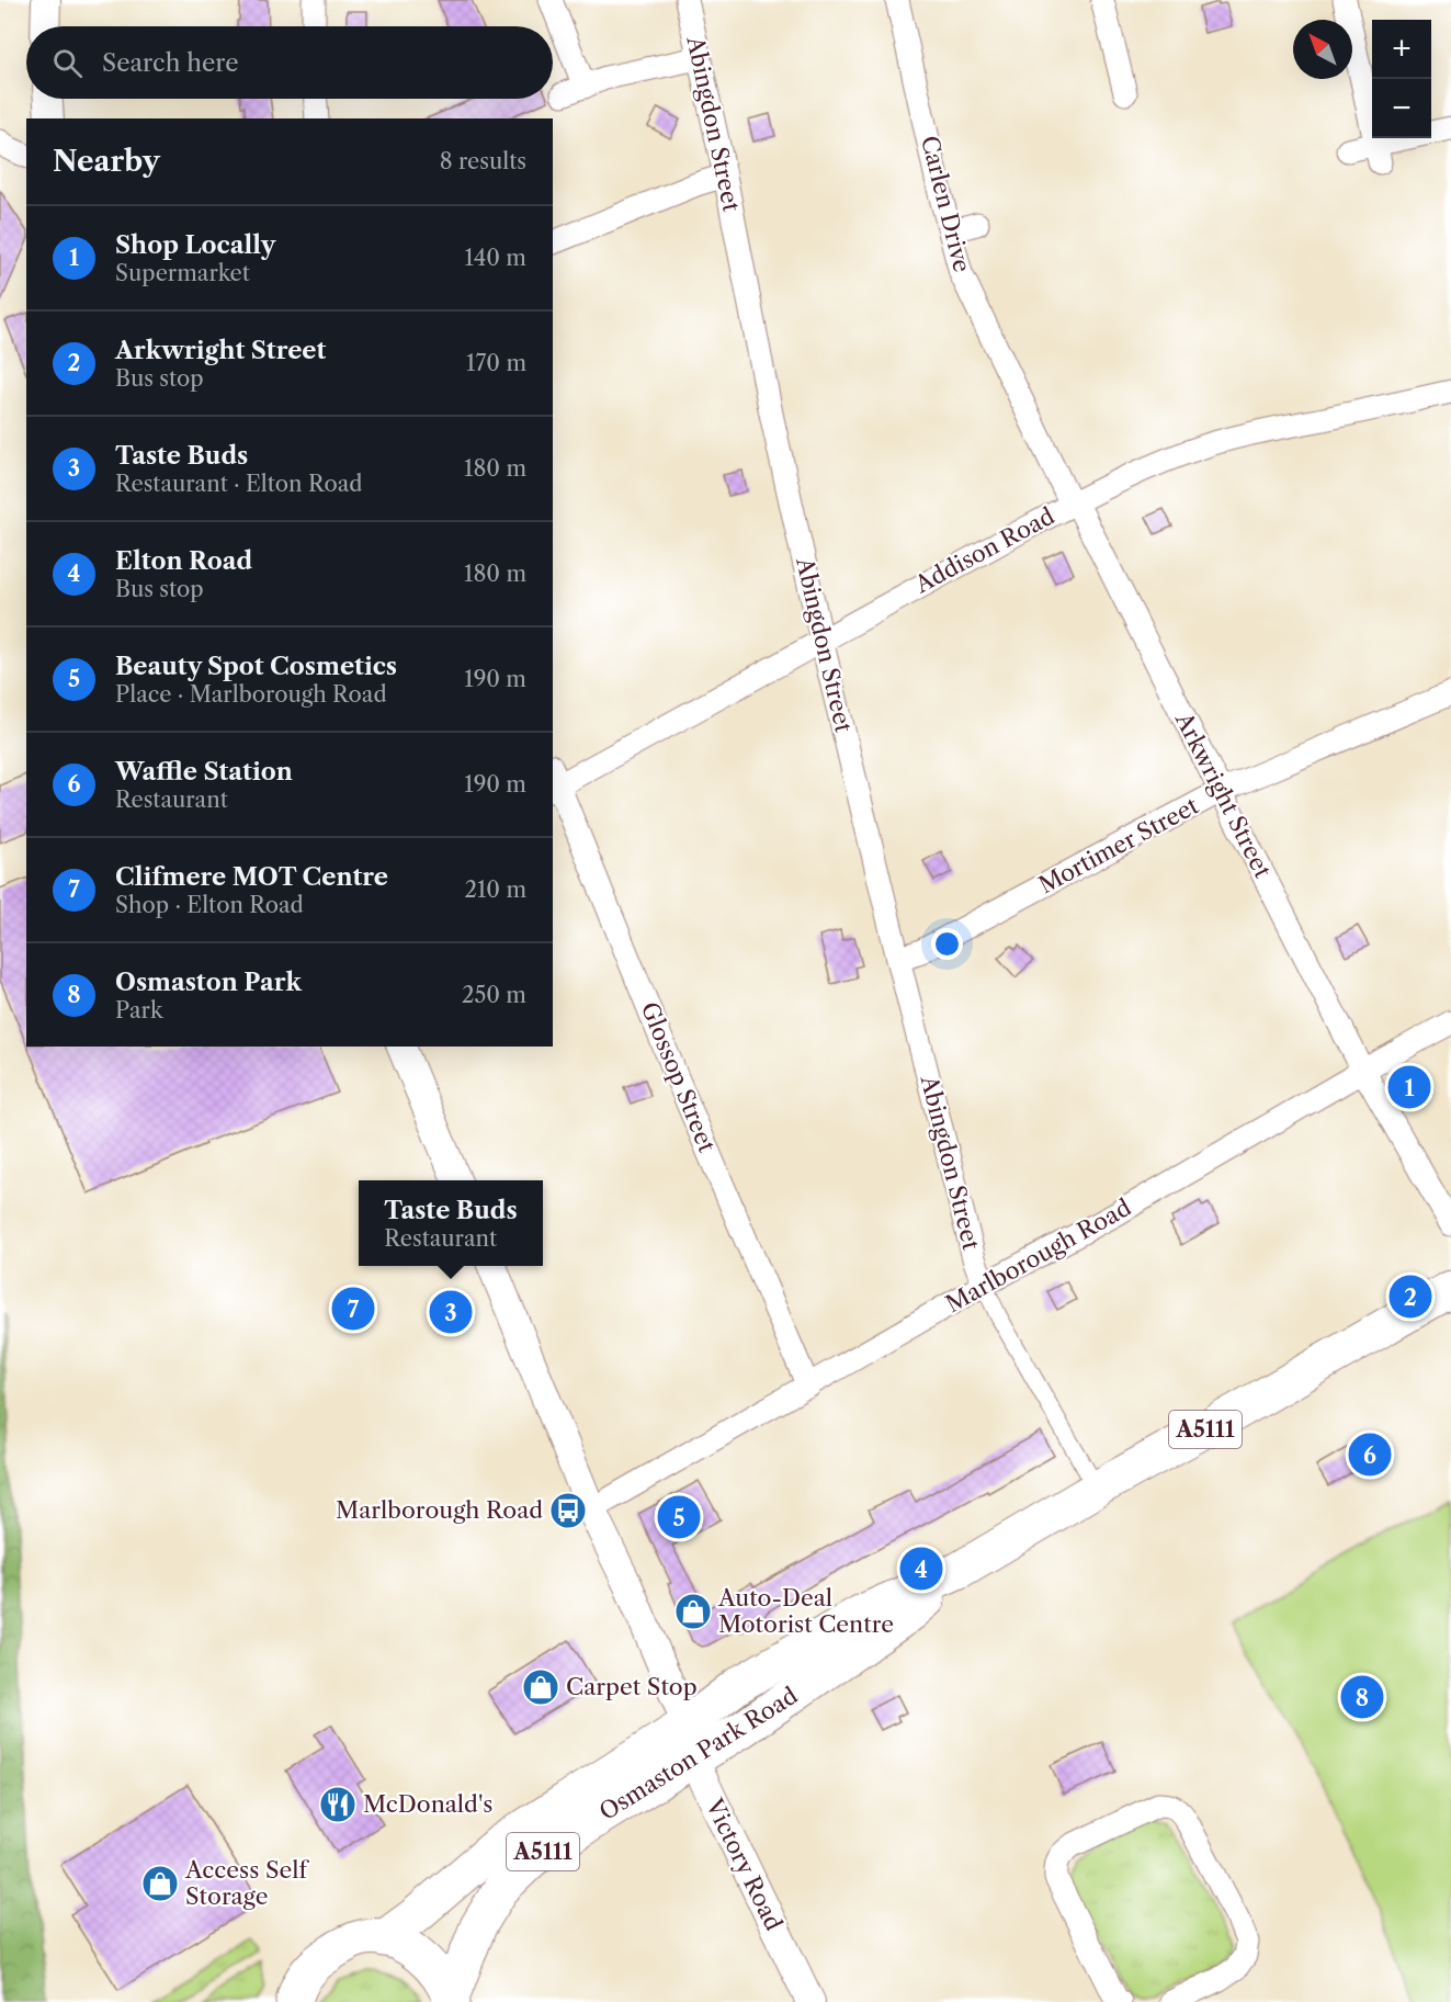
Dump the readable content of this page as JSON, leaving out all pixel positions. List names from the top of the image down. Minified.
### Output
{"streets":{"highway":["A5111","Osmaston Park Road"],"street":["Abingdon Street","Carlen Drive","Addison Road","Arkwright Street","Mortimer Street","Glossop Street","Marlborough Road","Victory Road"]},"crossings":[["Abingdon Street","Addison Road"],["Abingdon Street","Mortimer Street"],["Abingdon Street","Marlborough Road"],["Carlen Drive","Addison Road"],["Carlen Drive","Arkwright Street"],["Addison Road","Arkwright Street"],["Addison Road","Glossop Street"],["Arkwright Street","Mortimer Street"],["Arkwright Street","Marlborough Road"],["Glossop Street","Marlborough Road"],["Marlborough Road","Victory Road"],["Osmaston Park Road","Victory Road"]],"places":{"bus stop":["Marlborough Road"],"shop":["Auto-Deal Motorist Centre","Carpet Stop","Access Self Storage"],"restaurant":["McDonald's"]},"north":"top left","page":{"map_buttons":["+","−"],"search":"Search here","heading":["Nearby","8 results"],"list":[{"mark":"1","name":"Shop Locally","note":"Supermarket","value":"140 m"},{"mark":"2","name":"Arkwright Street","note":"Bus stop","value":"170 m"},{"mark":"3","name":"Taste Buds","note":"Restaurant · Elton Road","value":"180 m"},{"mark":"4","name":"Elton Road","note":"Bus stop","value":"180 m"},{"mark":"5","name":"Beauty Spot Cosmetics","note":"Place · Marlborough Road","value":"190 m"},{"mark":"6","name":"Waffle Station","note":"Restaurant","value":"190 m"},{"mark":"7","name":"Clifmere MOT Centre","note":"Shop · Elton Road","value":"210 m"},{"mark":"8","name":"Osmaston Park","note":"Park","value":"250 m"}],"pins":["1","2","7","3","6","5","4","8"],"popup":["Taste Buds","Restaurant"]}}
